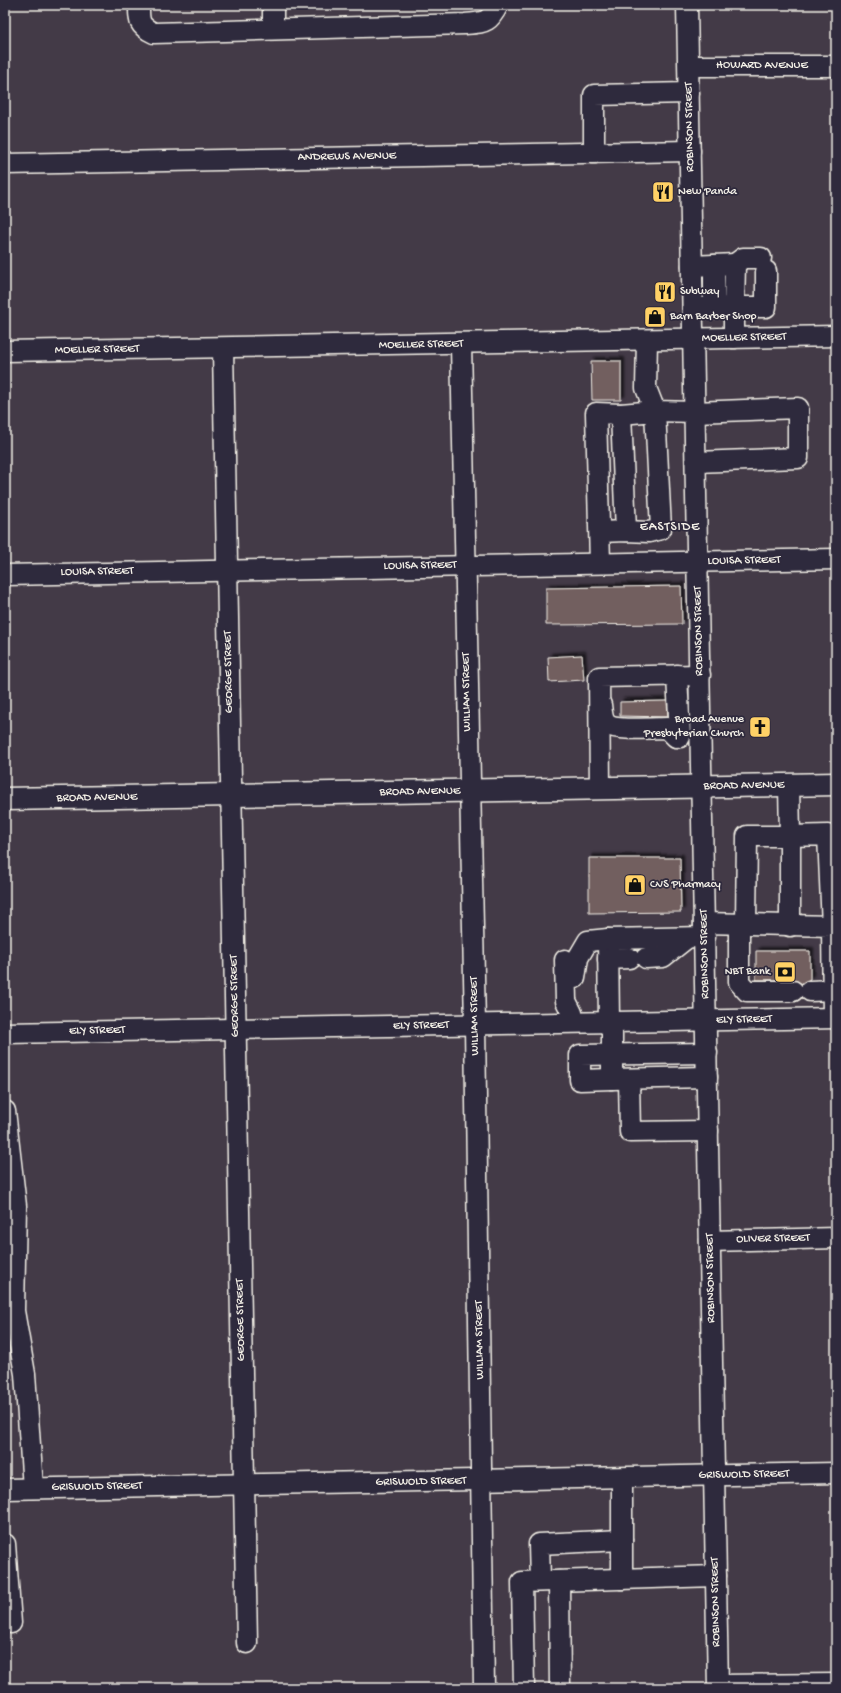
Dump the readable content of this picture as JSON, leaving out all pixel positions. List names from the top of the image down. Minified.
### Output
{"streets":{"main road":["BROAD AVENUE"],"street":["HOWARD AVENUE","ROBINSON STREET","ANDREWS AVENUE","MOELLER STREET","LOUISA STREET","GEORGE STREET","WILLIAM STREET","ELY STREET","OLIVER STREET","GRISWOLD STREET"]},"crossings":[["HOWARD AVENUE","ROBINSON STREET"],["ROBINSON STREET","ANDREWS AVENUE"],["ROBINSON STREET","MOELLER STREET"],["ROBINSON STREET","LOUISA STREET"],["ROBINSON STREET","BROAD AVENUE"],["ROBINSON STREET","ELY STREET"],["ROBINSON STREET","OLIVER STREET"],["ROBINSON STREET","GRISWOLD STREET"],["MOELLER STREET","GEORGE STREET"],["MOELLER STREET","WILLIAM STREET"],["LOUISA STREET","GEORGE STREET"],["LOUISA STREET","WILLIAM STREET"],["GEORGE STREET","BROAD AVENUE"],["GEORGE STREET","ELY STREET"],["GEORGE STREET","GRISWOLD STREET"],["WILLIAM STREET","BROAD AVENUE"],["WILLIAM STREET","ELY STREET"],["WILLIAM STREET","GRISWOLD STREET"]],"districts":["EASTSIDE"],"places":{"restaurant":["New Panda","Subway"],"shop":["Barn Barber Shop","CVS Pharmacy"],"church":["Broad Avenue Presbyterian Church"],"bank":["NBT Bank"]}}
